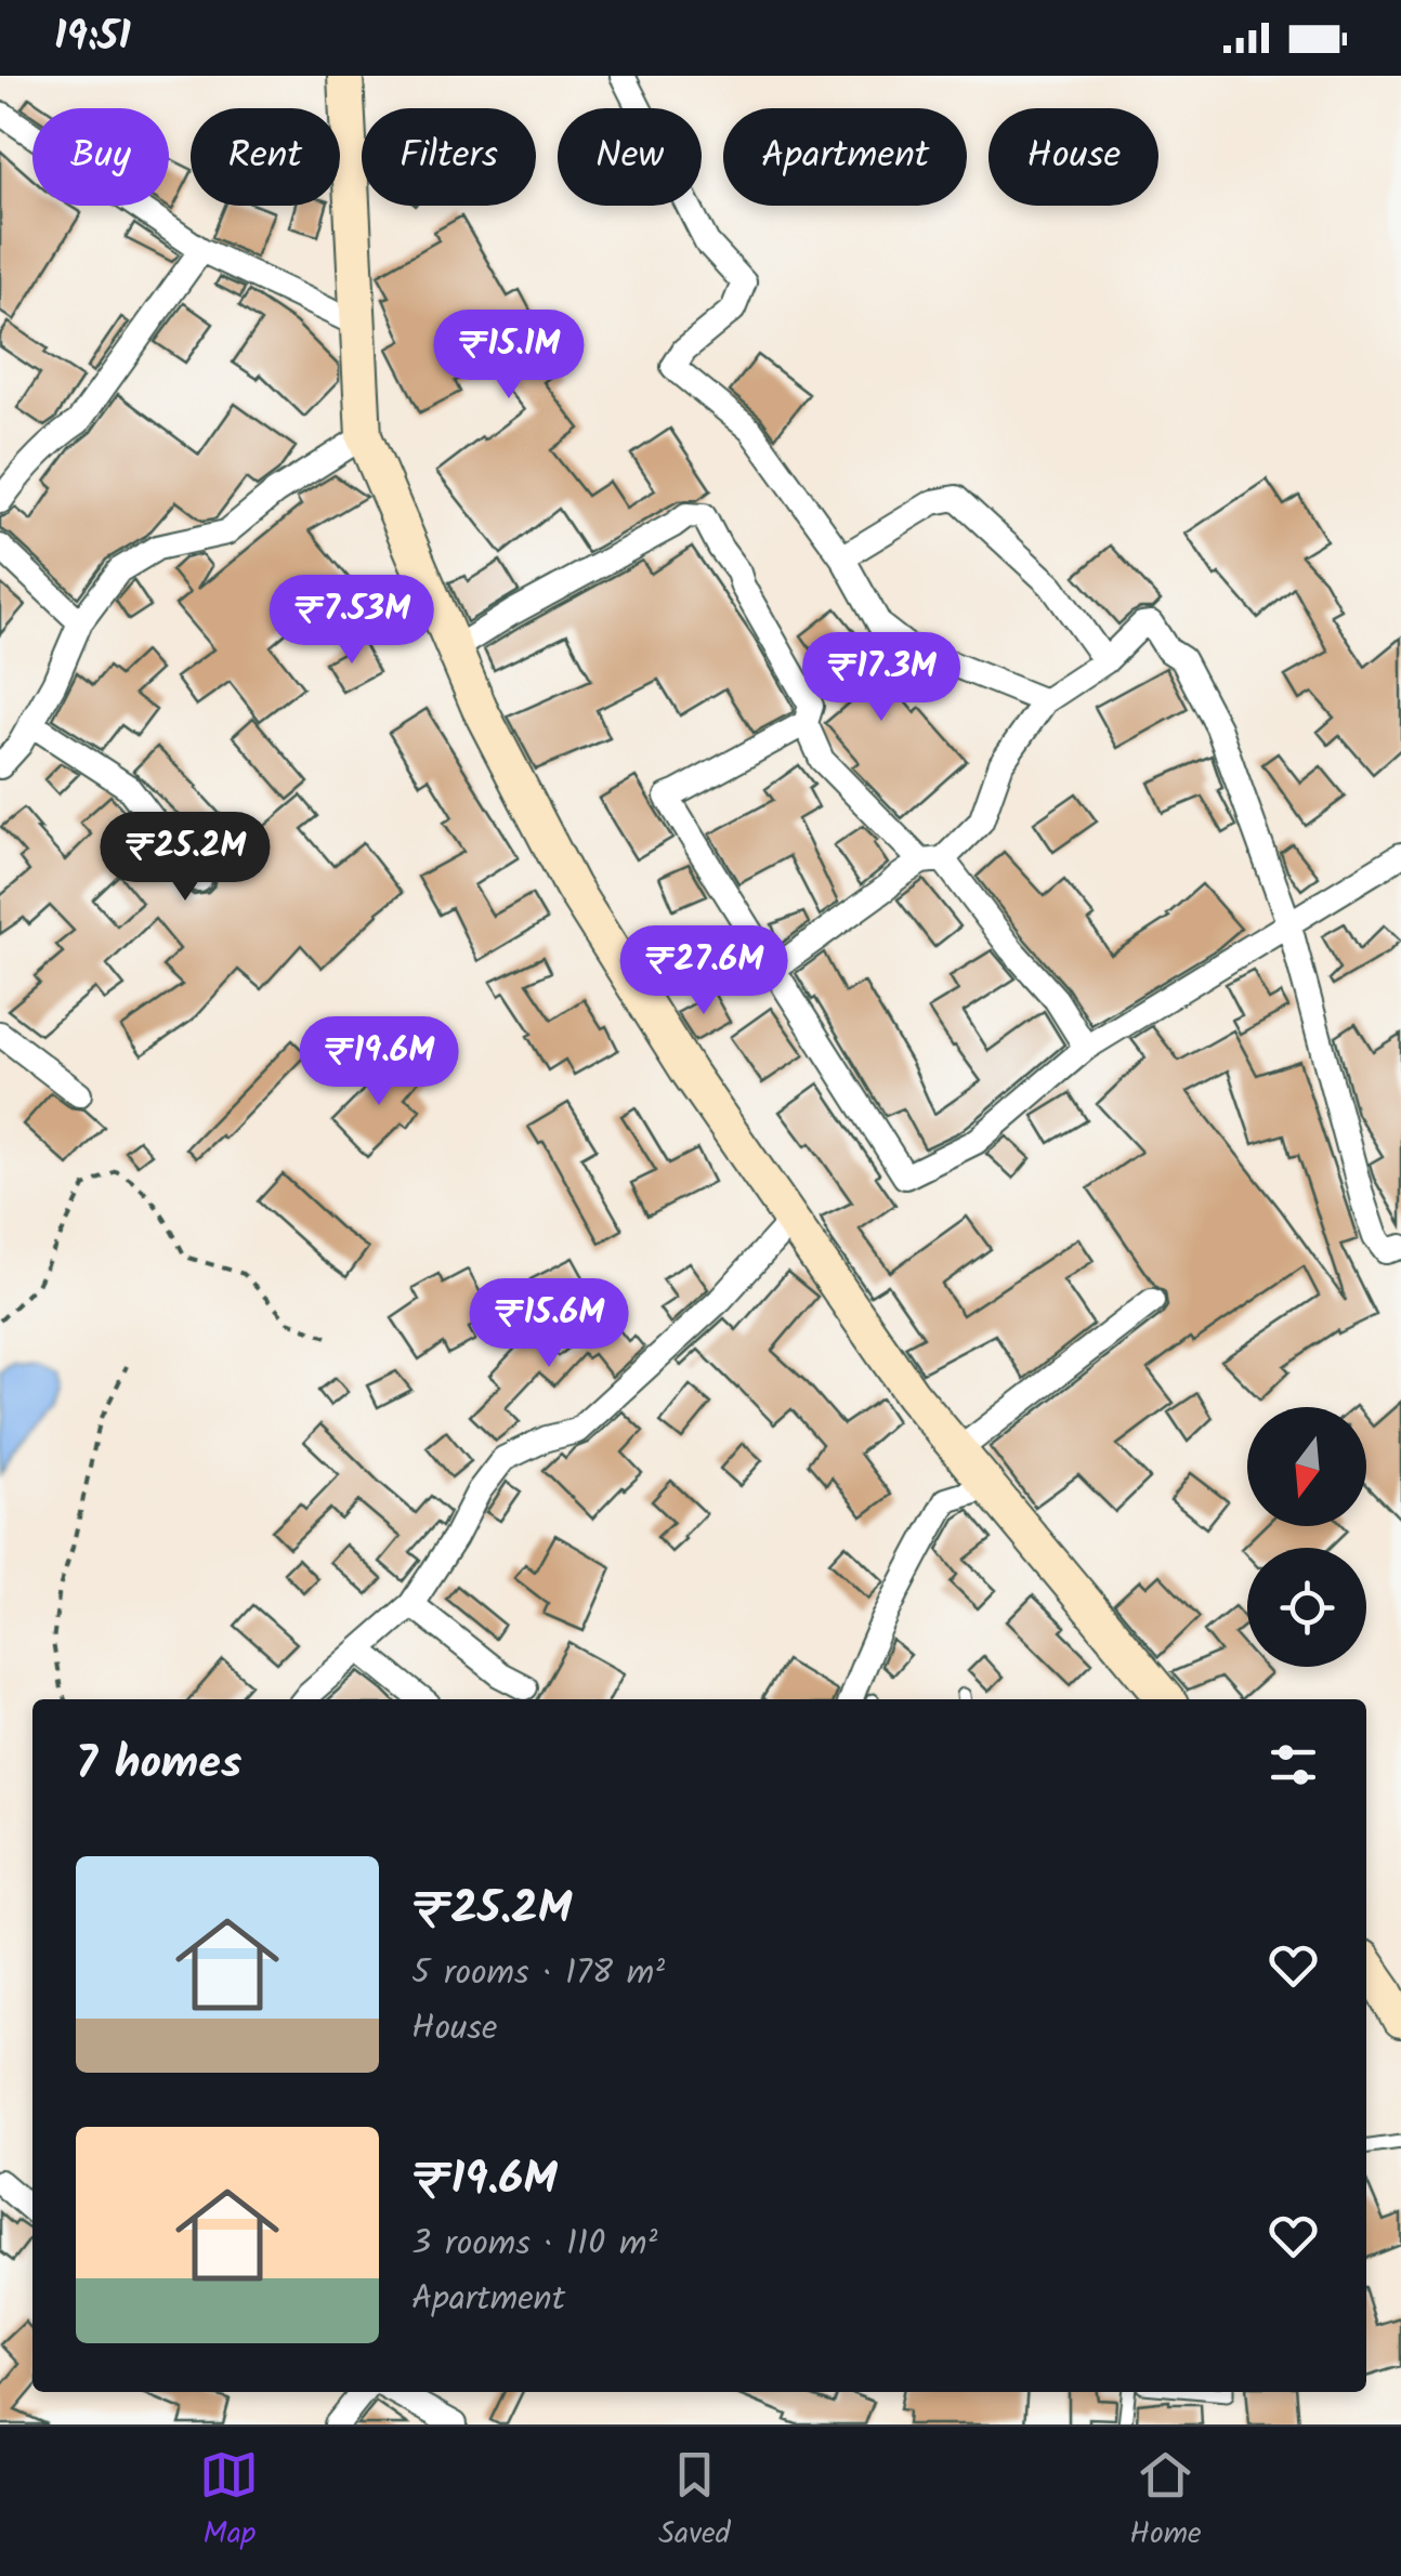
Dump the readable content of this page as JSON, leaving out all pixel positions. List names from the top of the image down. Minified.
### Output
{"north":"bottom","page":{"status":"19:51","chip":["Buy","Rent","Filters","New","Apartment","House"],"price":["₹15.1M","₹7.53M","₹17.3M","₹25.2M","₹27.6M","₹19.6M","₹15.6M"],"heading":"7 homes","list":[{"name":"₹25.2M","note":"5 rooms · 178 m² · House"},{"name":"₹19.6M","note":"3 rooms · 110 m² · Apartment"}],"tabs":["Map","Saved","Home"]}}
